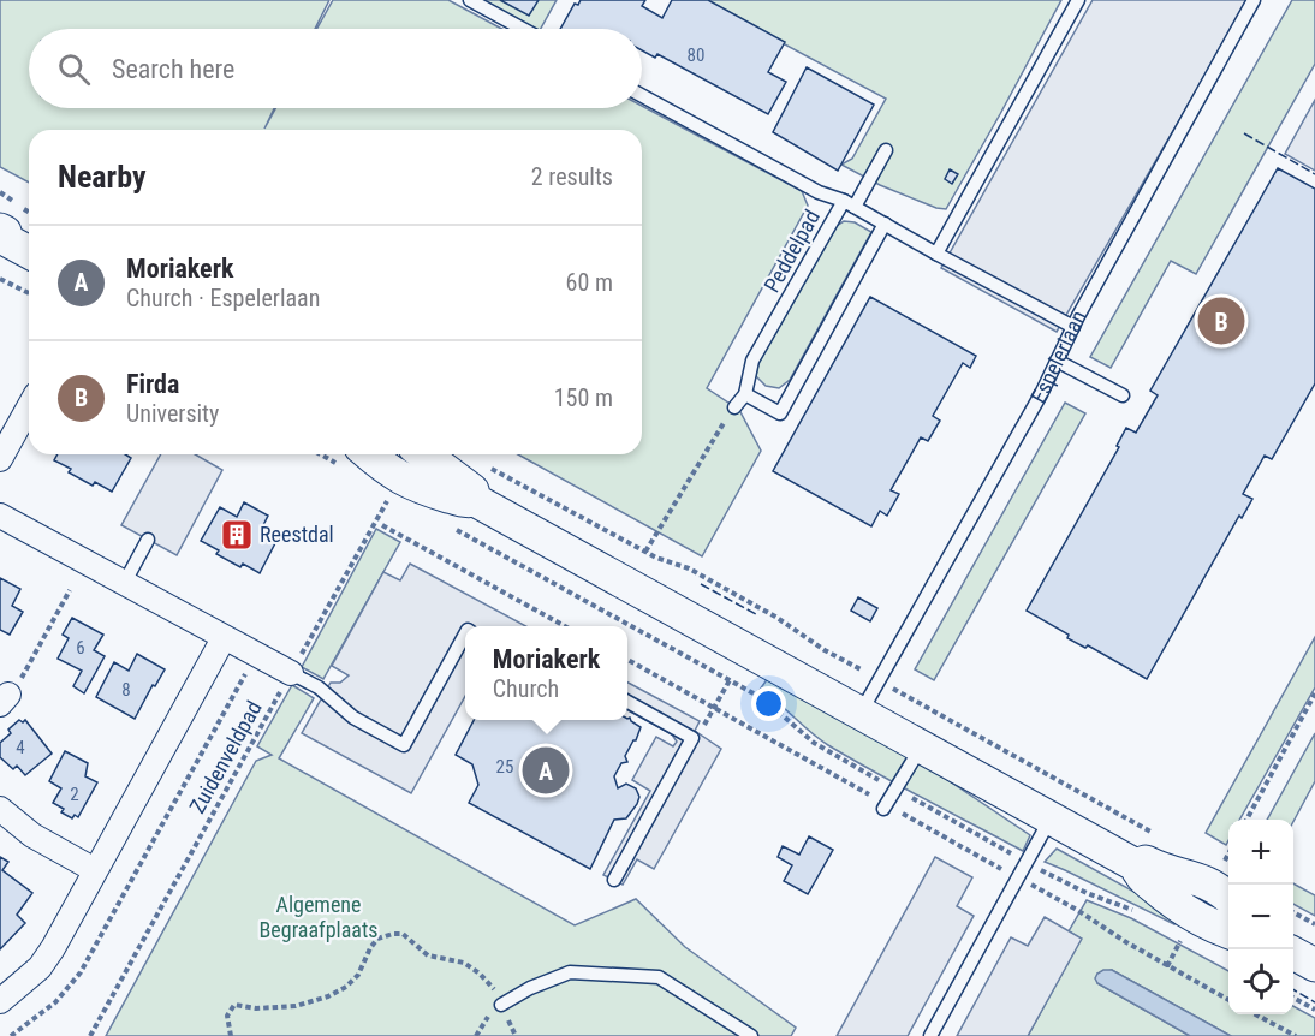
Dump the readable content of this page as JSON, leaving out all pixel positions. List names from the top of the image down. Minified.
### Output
{"streets":{"lane":["Peddelpad","Espelerlaan"],"path":["Zuidenveldpad"]},"crossings":[["Peddelpad","Espelerlaan"]],"parks":["Algemene Begraafplaats"],"places":{"building":["Reestdal"]},"house_numbers":["80","6","8","4","25","2"],"page":{"search":"Search here","heading":["Nearby","2 results"],"list":[{"mark":"A","name":"Moriakerk","note":"Church · Espelerlaan","value":"60 m"},{"mark":"B","name":"Firda","note":"University","value":"150 m"}],"pins":["B","A"],"popup":["Moriakerk","Church"],"map_buttons":["+","−"]}}
